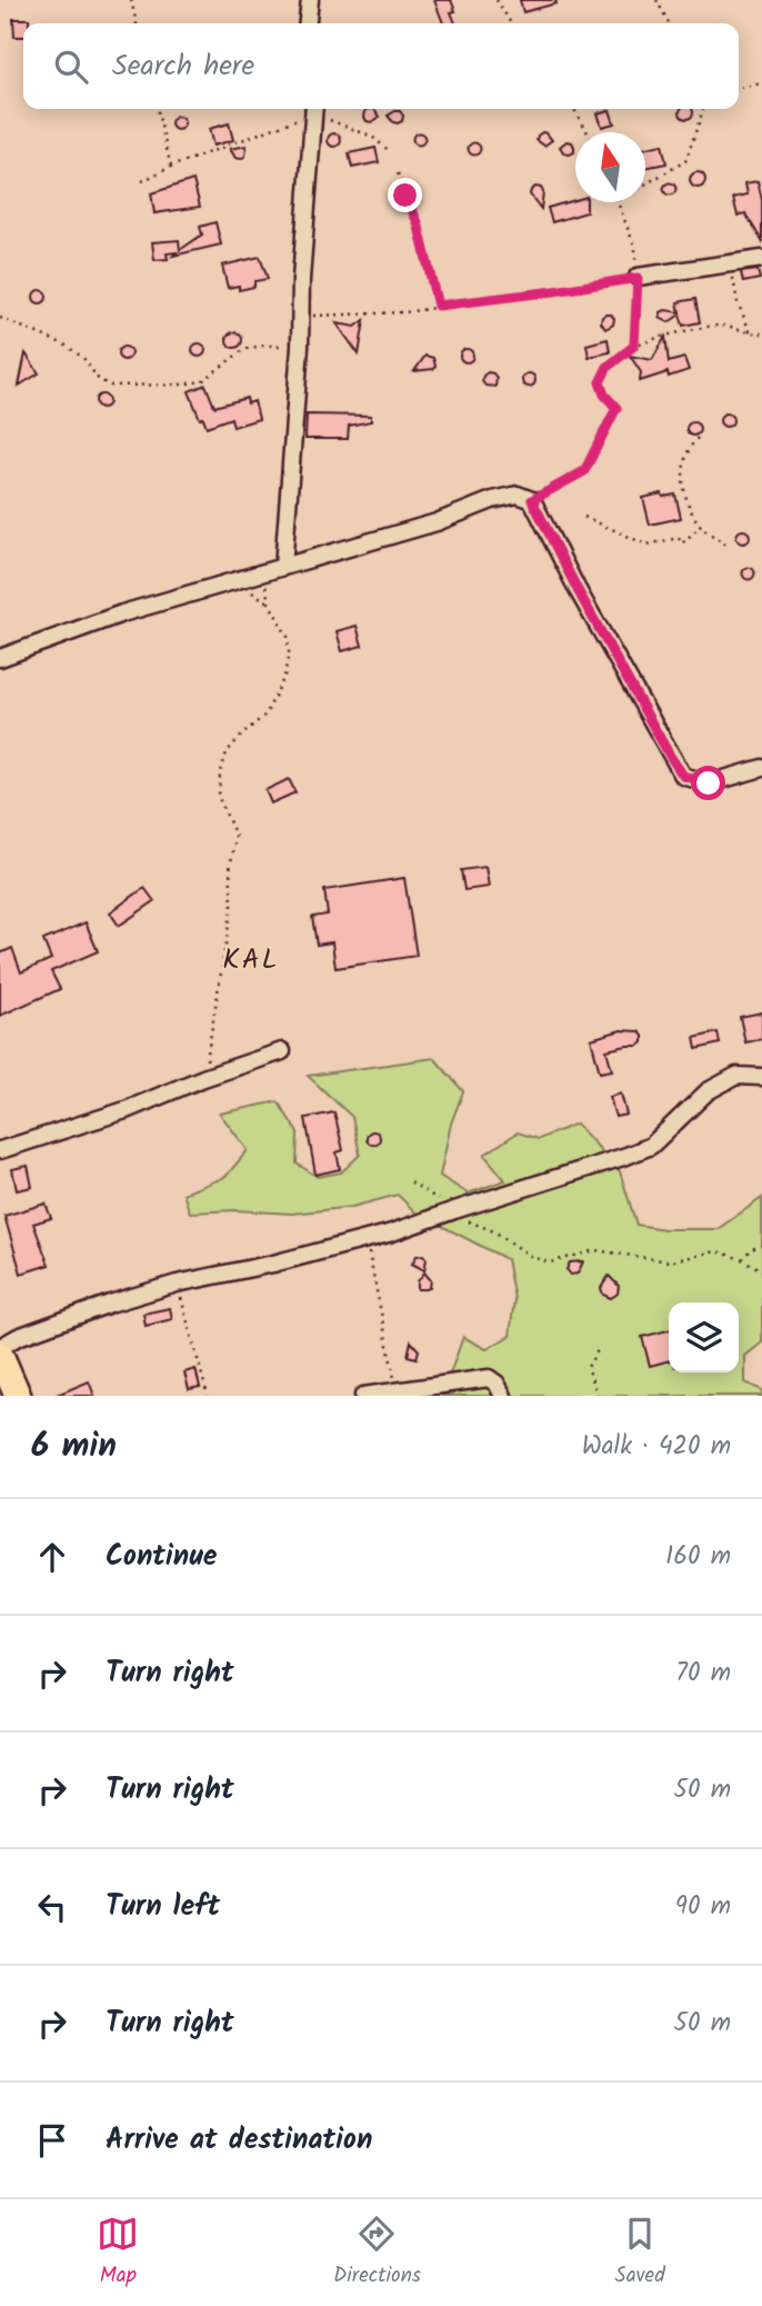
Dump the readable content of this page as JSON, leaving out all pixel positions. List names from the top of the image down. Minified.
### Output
{"districts":["KAL"],"north":"top","page":{"search":"Search here","heading":["6 min","Walk · 420 m"],"list":[["Continue","160 m"],["Turn right","70 m"],["Turn right","50 m"],["Turn left","90 m"],["Turn right","50 m"],"Arrive at destination"],"nav":["Map","Directions","Saved"]}}
